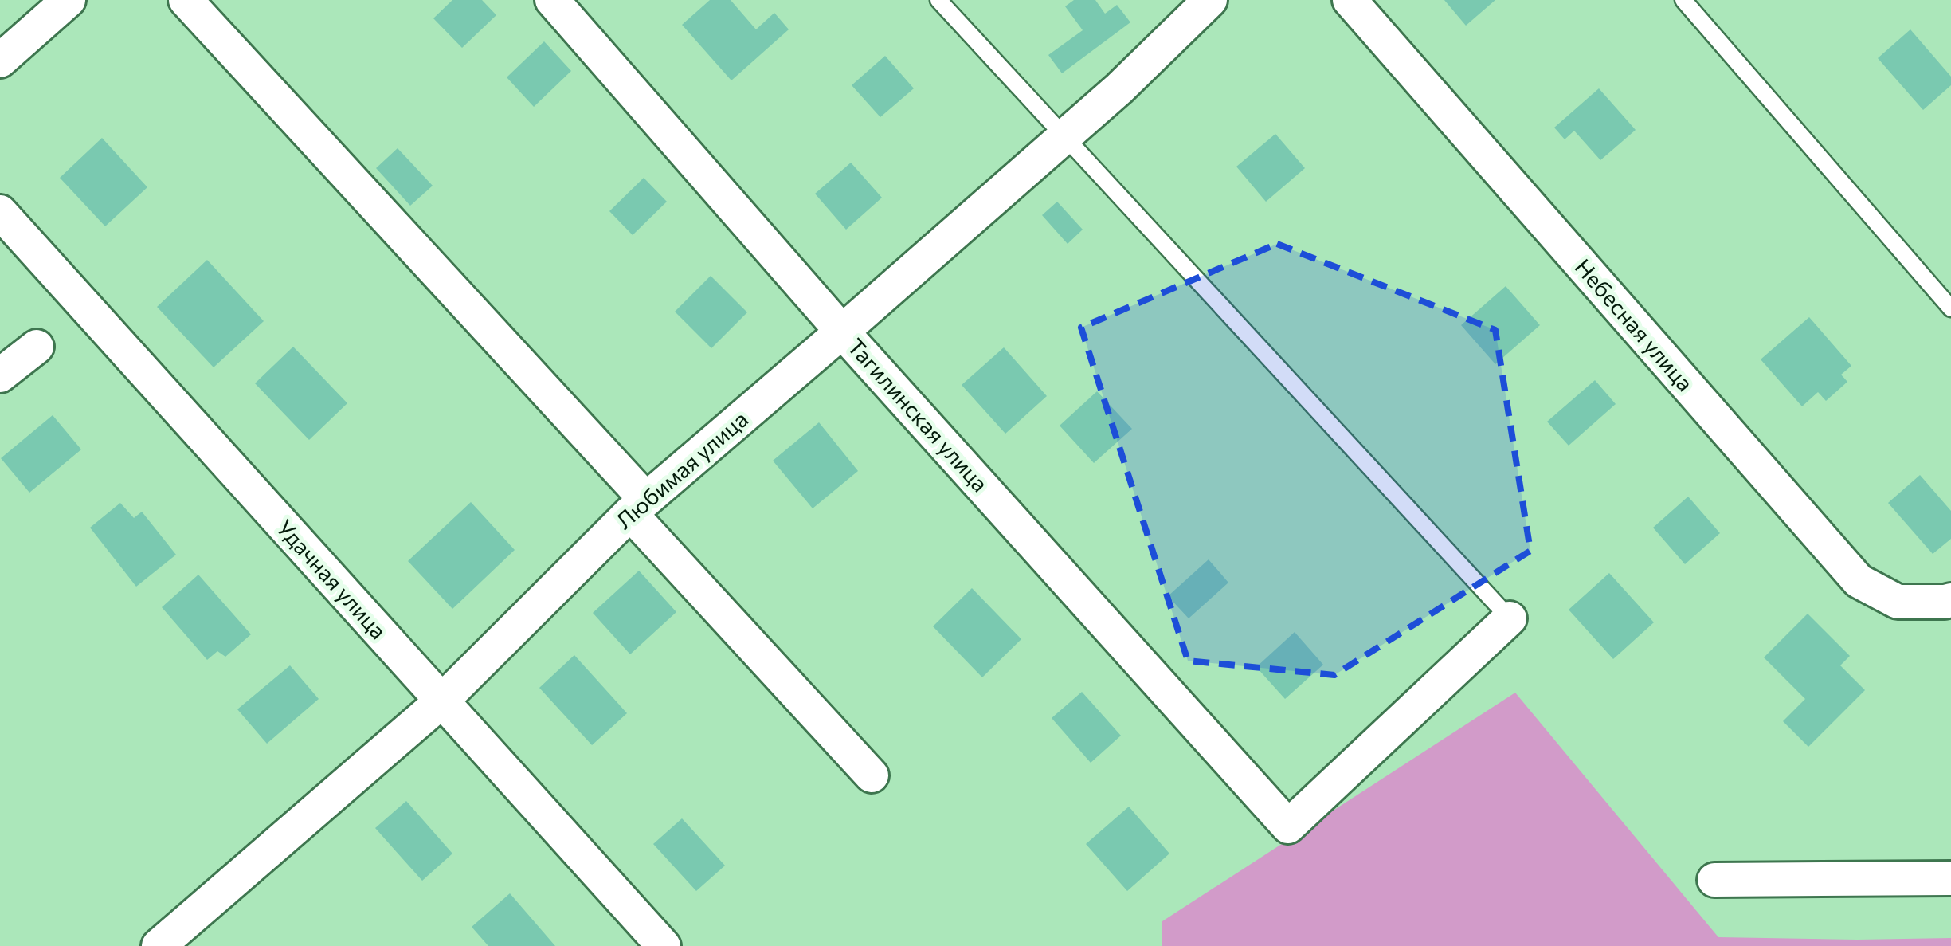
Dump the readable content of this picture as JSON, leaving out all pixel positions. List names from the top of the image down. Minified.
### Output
{"streets":{"street":["Небесная улица","Тагилинская улица","Любимая улица","Удачная улица"]},"crossings":[["Тагилинская улица","Любимая улица"],["Любимая улица","Удачная улица"]]}
